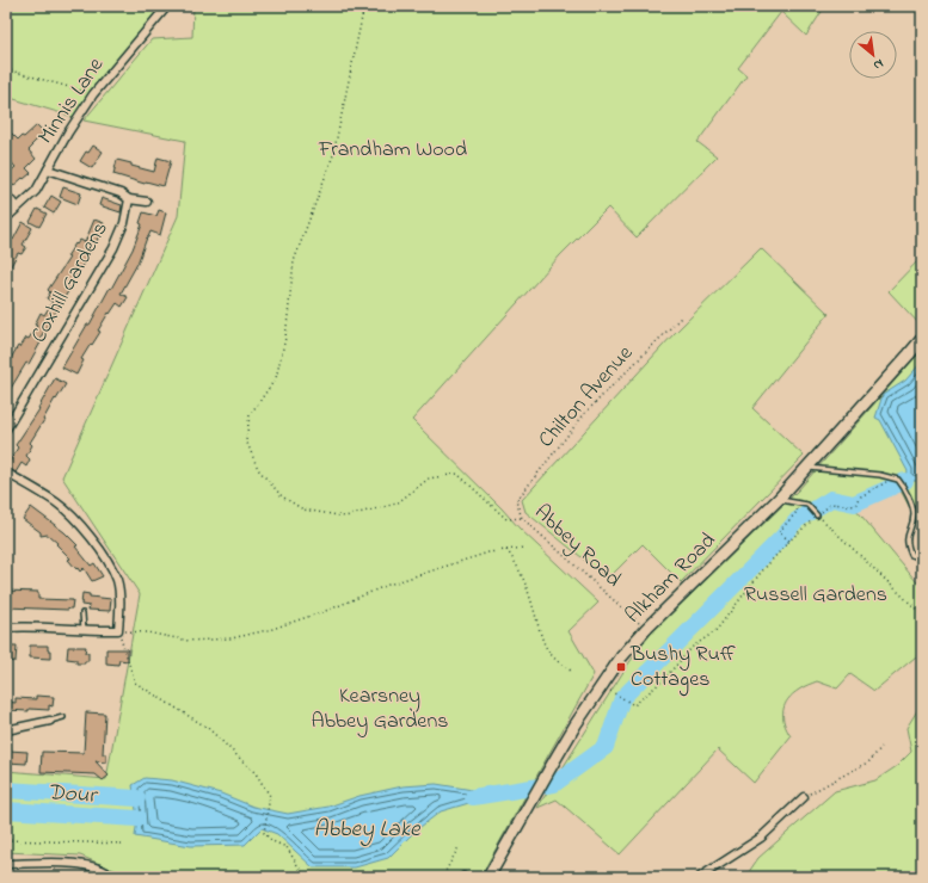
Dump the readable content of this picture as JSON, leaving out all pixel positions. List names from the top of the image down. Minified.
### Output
{"streets":{"street":["Minnis Lane","Coxhill Gardens","Alkham Road"],"path":["Chilton Avenue","Abbey Road"]},"crossings":[["Chilton Avenue","Abbey Road"],["Abbey Road","Alkham Road"]],"water":["Dour","Abbey Lake"],"parks":["Frandham Wood","Russell Gardens","Kearsney Abbey Gardens"],"places":{"transit":["Bushy Ruff Cottages"]},"north":"bottom right"}
